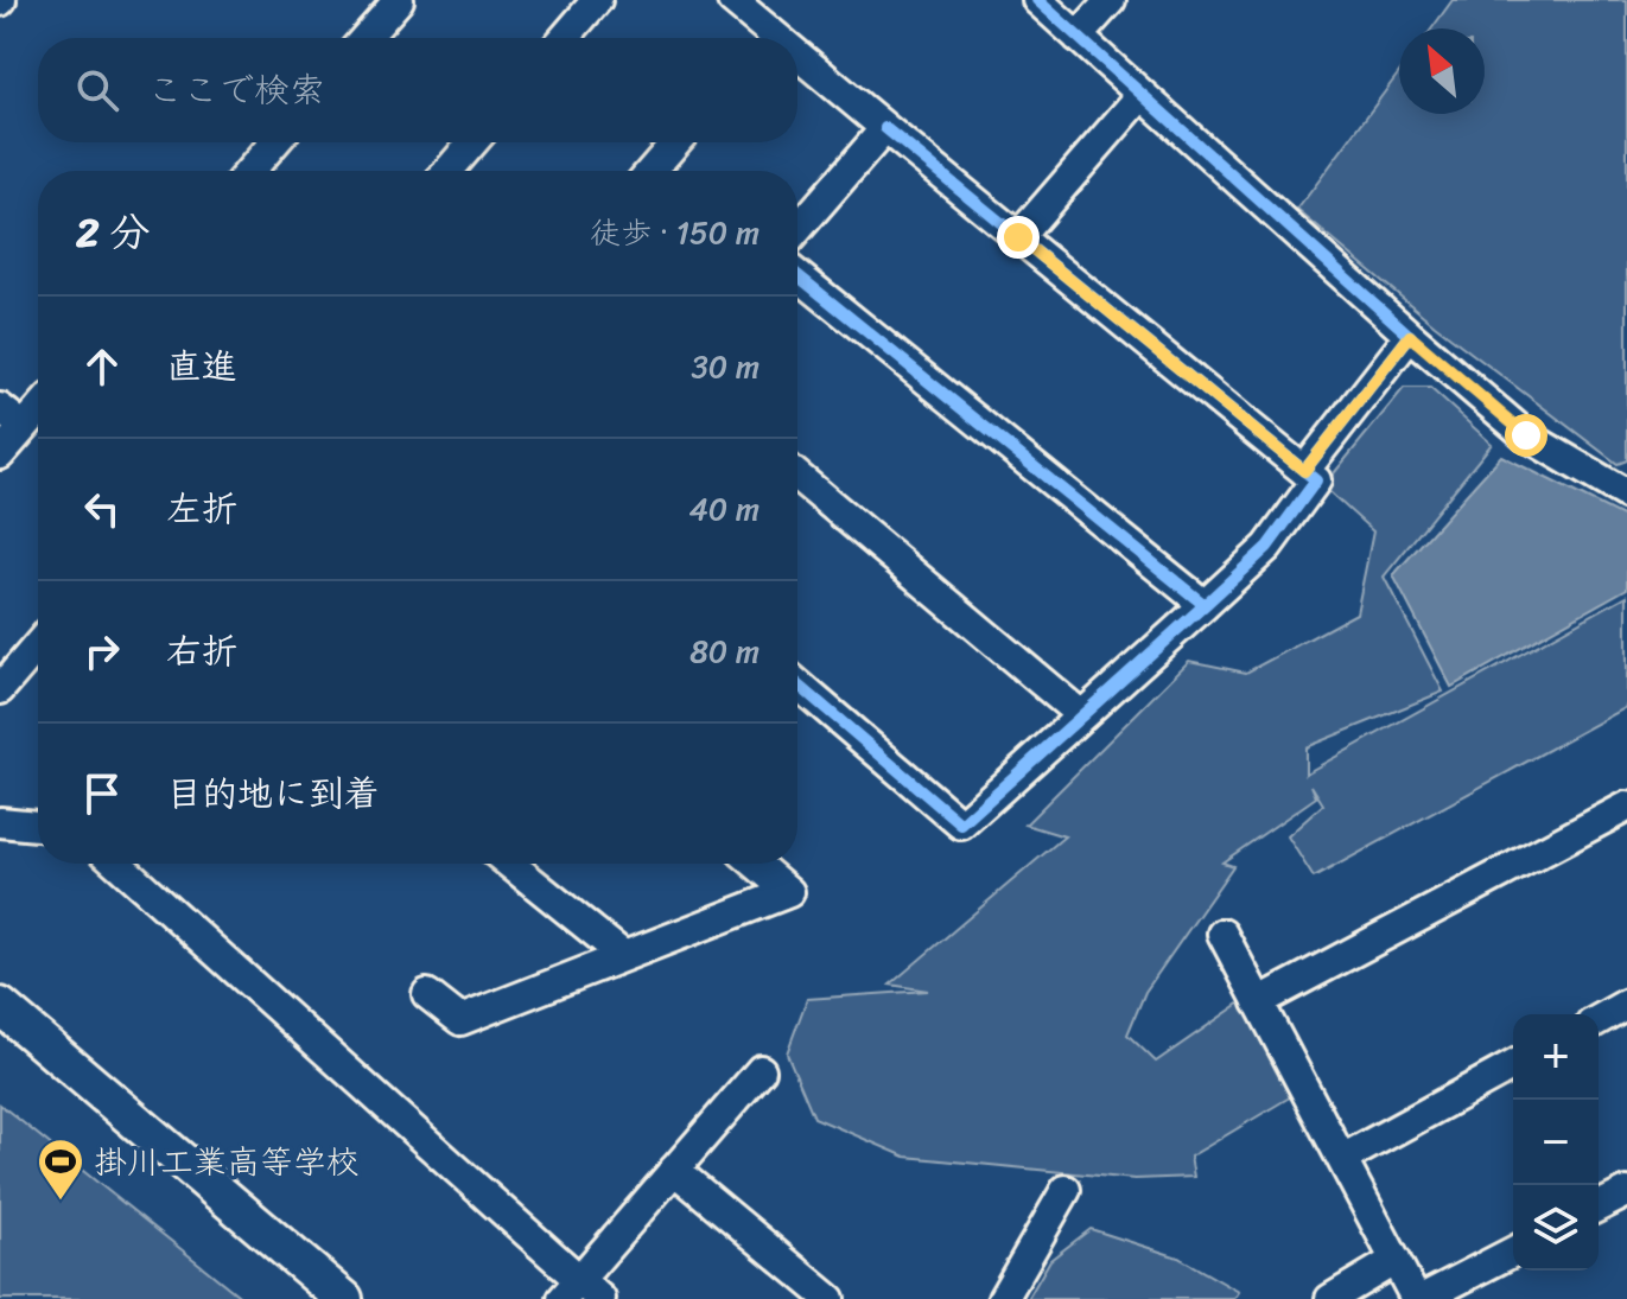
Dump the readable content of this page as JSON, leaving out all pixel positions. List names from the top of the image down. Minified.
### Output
{"places":{"sports":["掛川工業高等学校"]},"north":"top left","page":{"search":"ここで検索","heading":["2 分","徒歩 · 150 m"],"list":[["直進","30 m"],["左折","40 m"],["右折","80 m"],"目的地に到着"],"map_buttons":["+","−"]}}
